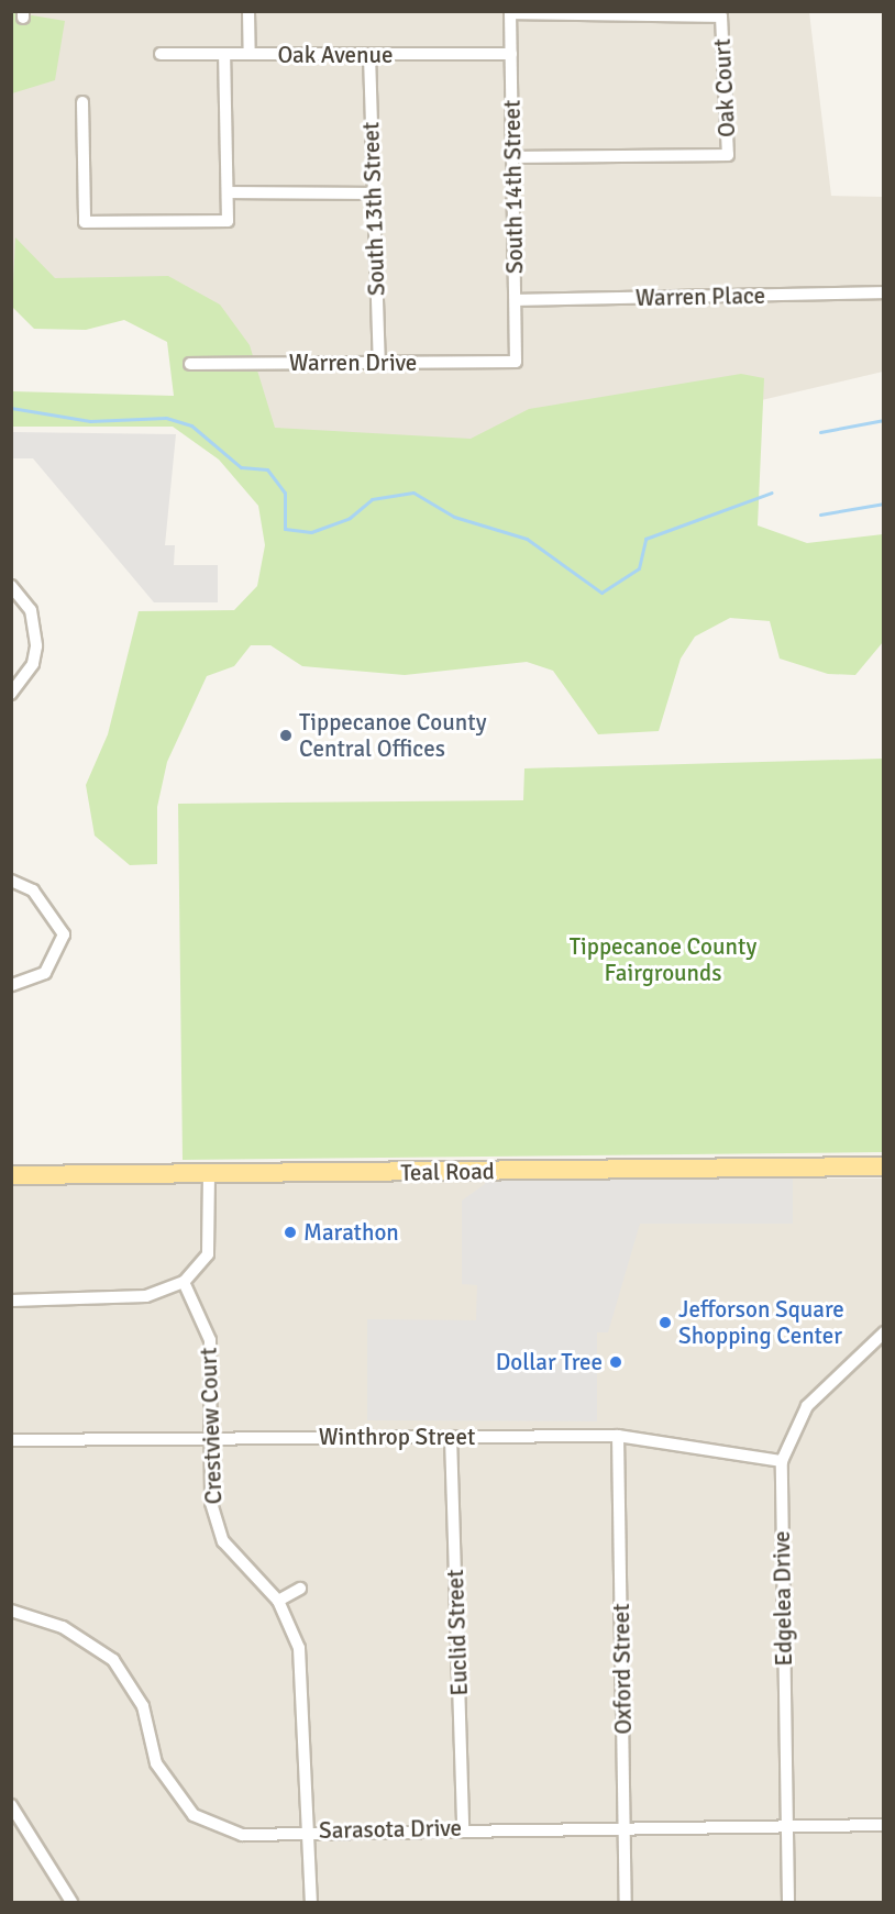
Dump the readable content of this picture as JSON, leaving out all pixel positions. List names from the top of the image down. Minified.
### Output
{"streets":{"main road":["Teal Road"],"street":["Oak Avenue","Oak Court","South 14th Street","South 13th Street","Warren Place","Warren Drive","Crestview Court","Winthrop Street","Edgelea Drive","Euclid Street","Oxford Street","Sarasota Drive"]},"crossings":[["Oak Avenue","South 14th Street"],["Oak Avenue","South 13th Street"],["Oak Court","South 14th Street"],["South 14th Street","Warren Place"],["South 14th Street","Warren Drive"],["South 13th Street","Warren Drive"],["Crestview Court","Winthrop Street"],["Crestview Court","Sarasota Drive"],["Winthrop Street","Edgelea Drive"],["Winthrop Street","Euclid Street"],["Winthrop Street","Oxford Street"],["Edgelea Drive","Sarasota Drive"],["Euclid Street","Sarasota Drive"],["Oxford Street","Sarasota Drive"]],"parks":["Tippecanoe County Fairgrounds"],"places":["Tippecanoe County Central Offices","Marathon","Jefforson Square Shopping Center","Dollar Tree"]}
